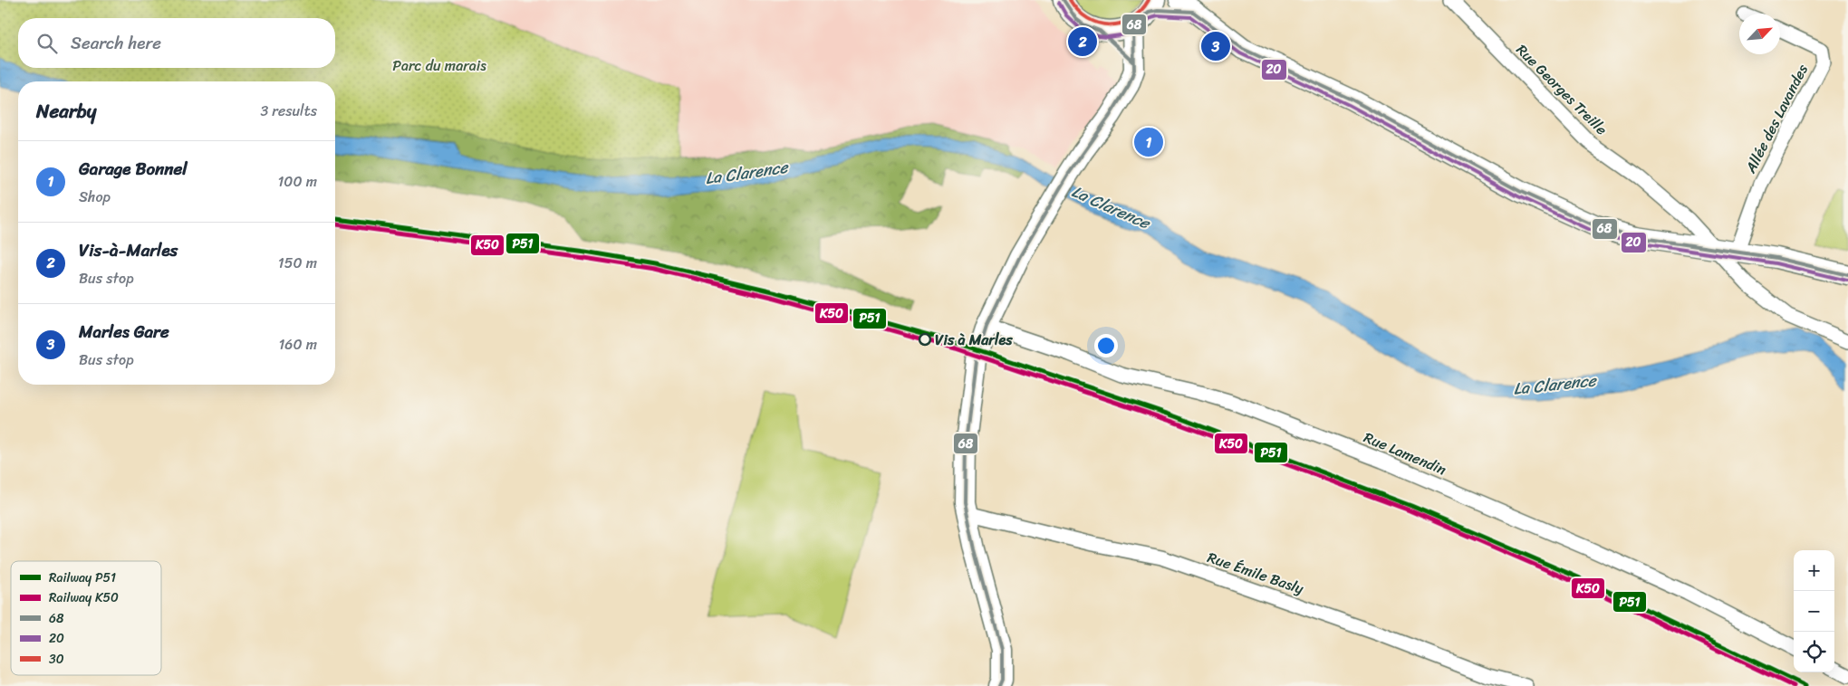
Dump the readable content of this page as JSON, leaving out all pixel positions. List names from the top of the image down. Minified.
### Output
{"streets":{"street":["Rue Georges Treille","Allée des Lavandes","Rue Lamendin","Rue Émile Basly"]},"water":["La Clarence"],"parks":["Parc du marais"],"places":["Vis à Marles"],"lines":["transit line 68","transit line 30","transit line 20","rail line P51","rail line K50"],"legend":["Railway P51","Railway K50","68","20","30"],"north":"top right","page":{"search":"Search here","pins":["2","3","1"],"heading":["Nearby","3 results"],"list":[{"mark":"1","name":"Garage Bonnel","note":"Shop","value":"100 m"},{"mark":"2","name":"Vis-à-Marles","note":"Bus stop","value":"150 m"},{"mark":"3","name":"Marles Gare","note":"Bus stop","value":"160 m"}],"map_buttons":["+","−"]}}
